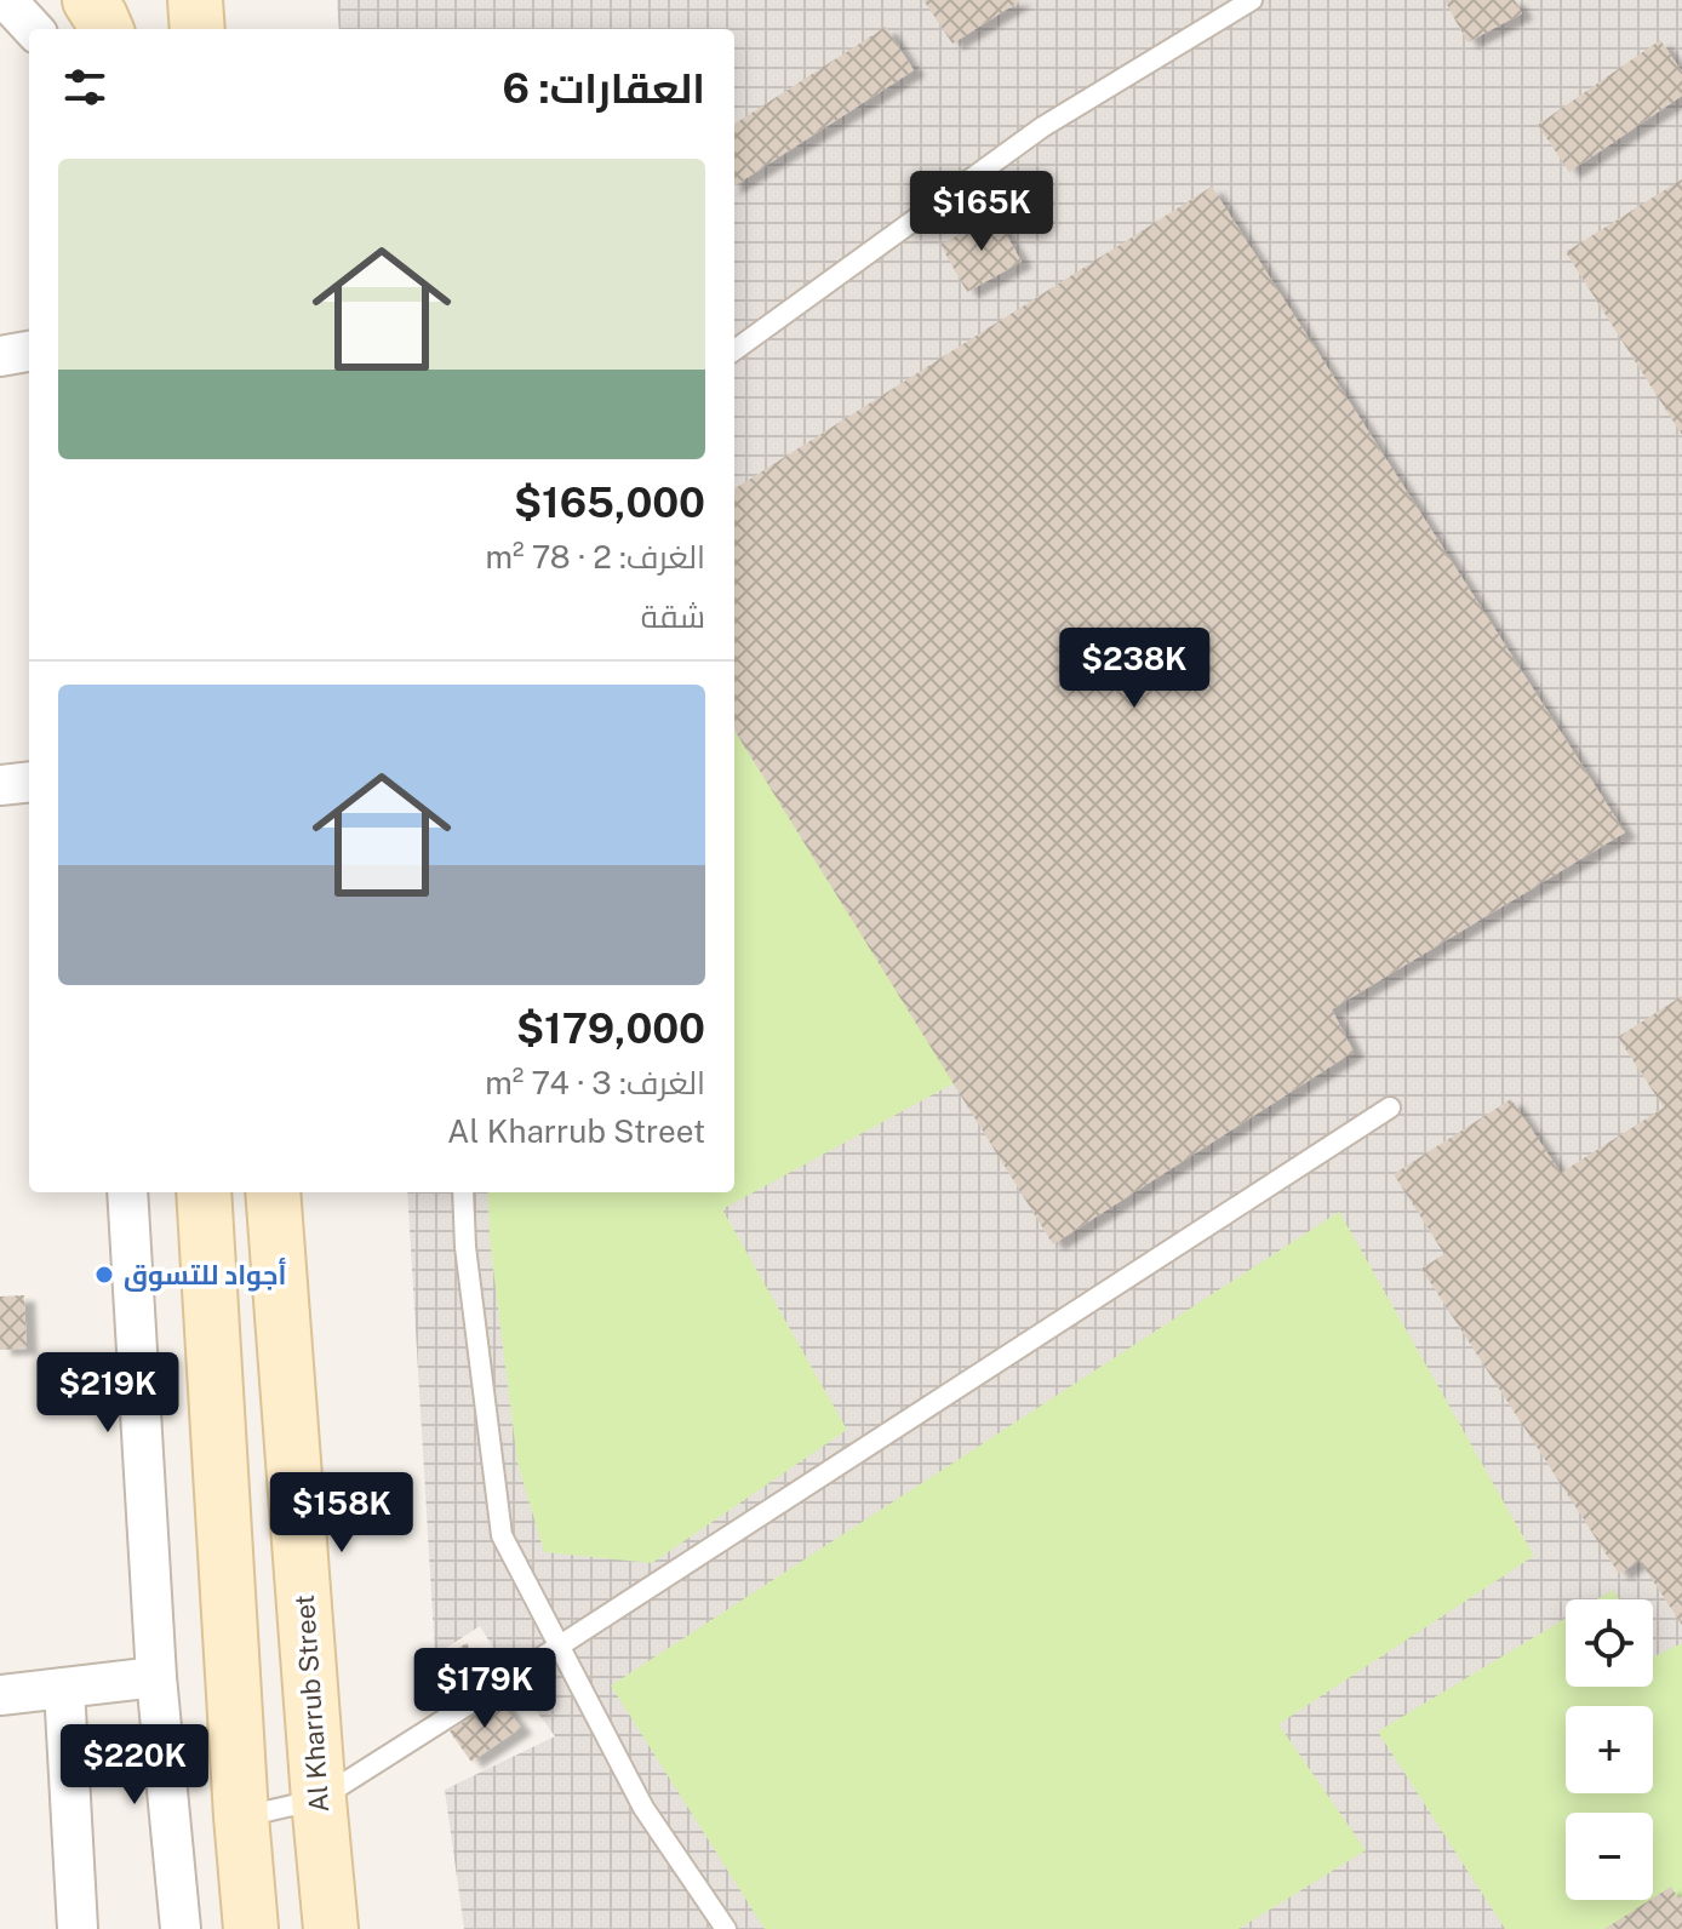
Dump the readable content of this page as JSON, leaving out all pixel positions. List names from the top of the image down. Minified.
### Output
{"streets":{"main road":["Al Kharrub Street"]},"places":["أجواد للتسوق"],"page":{"heading":"العقارات: 6","list":[{"name":"$165,000","note":"الغرف: 2 · 78 m² · شقة"},{"name":"$179,000","note":"الغرف: 3 · 74 m² · Al Kharrub Street"}],"price":["$165K","$238K","$219K","$158K","$179K","$220K"],"map_buttons":["+","−"]}}
